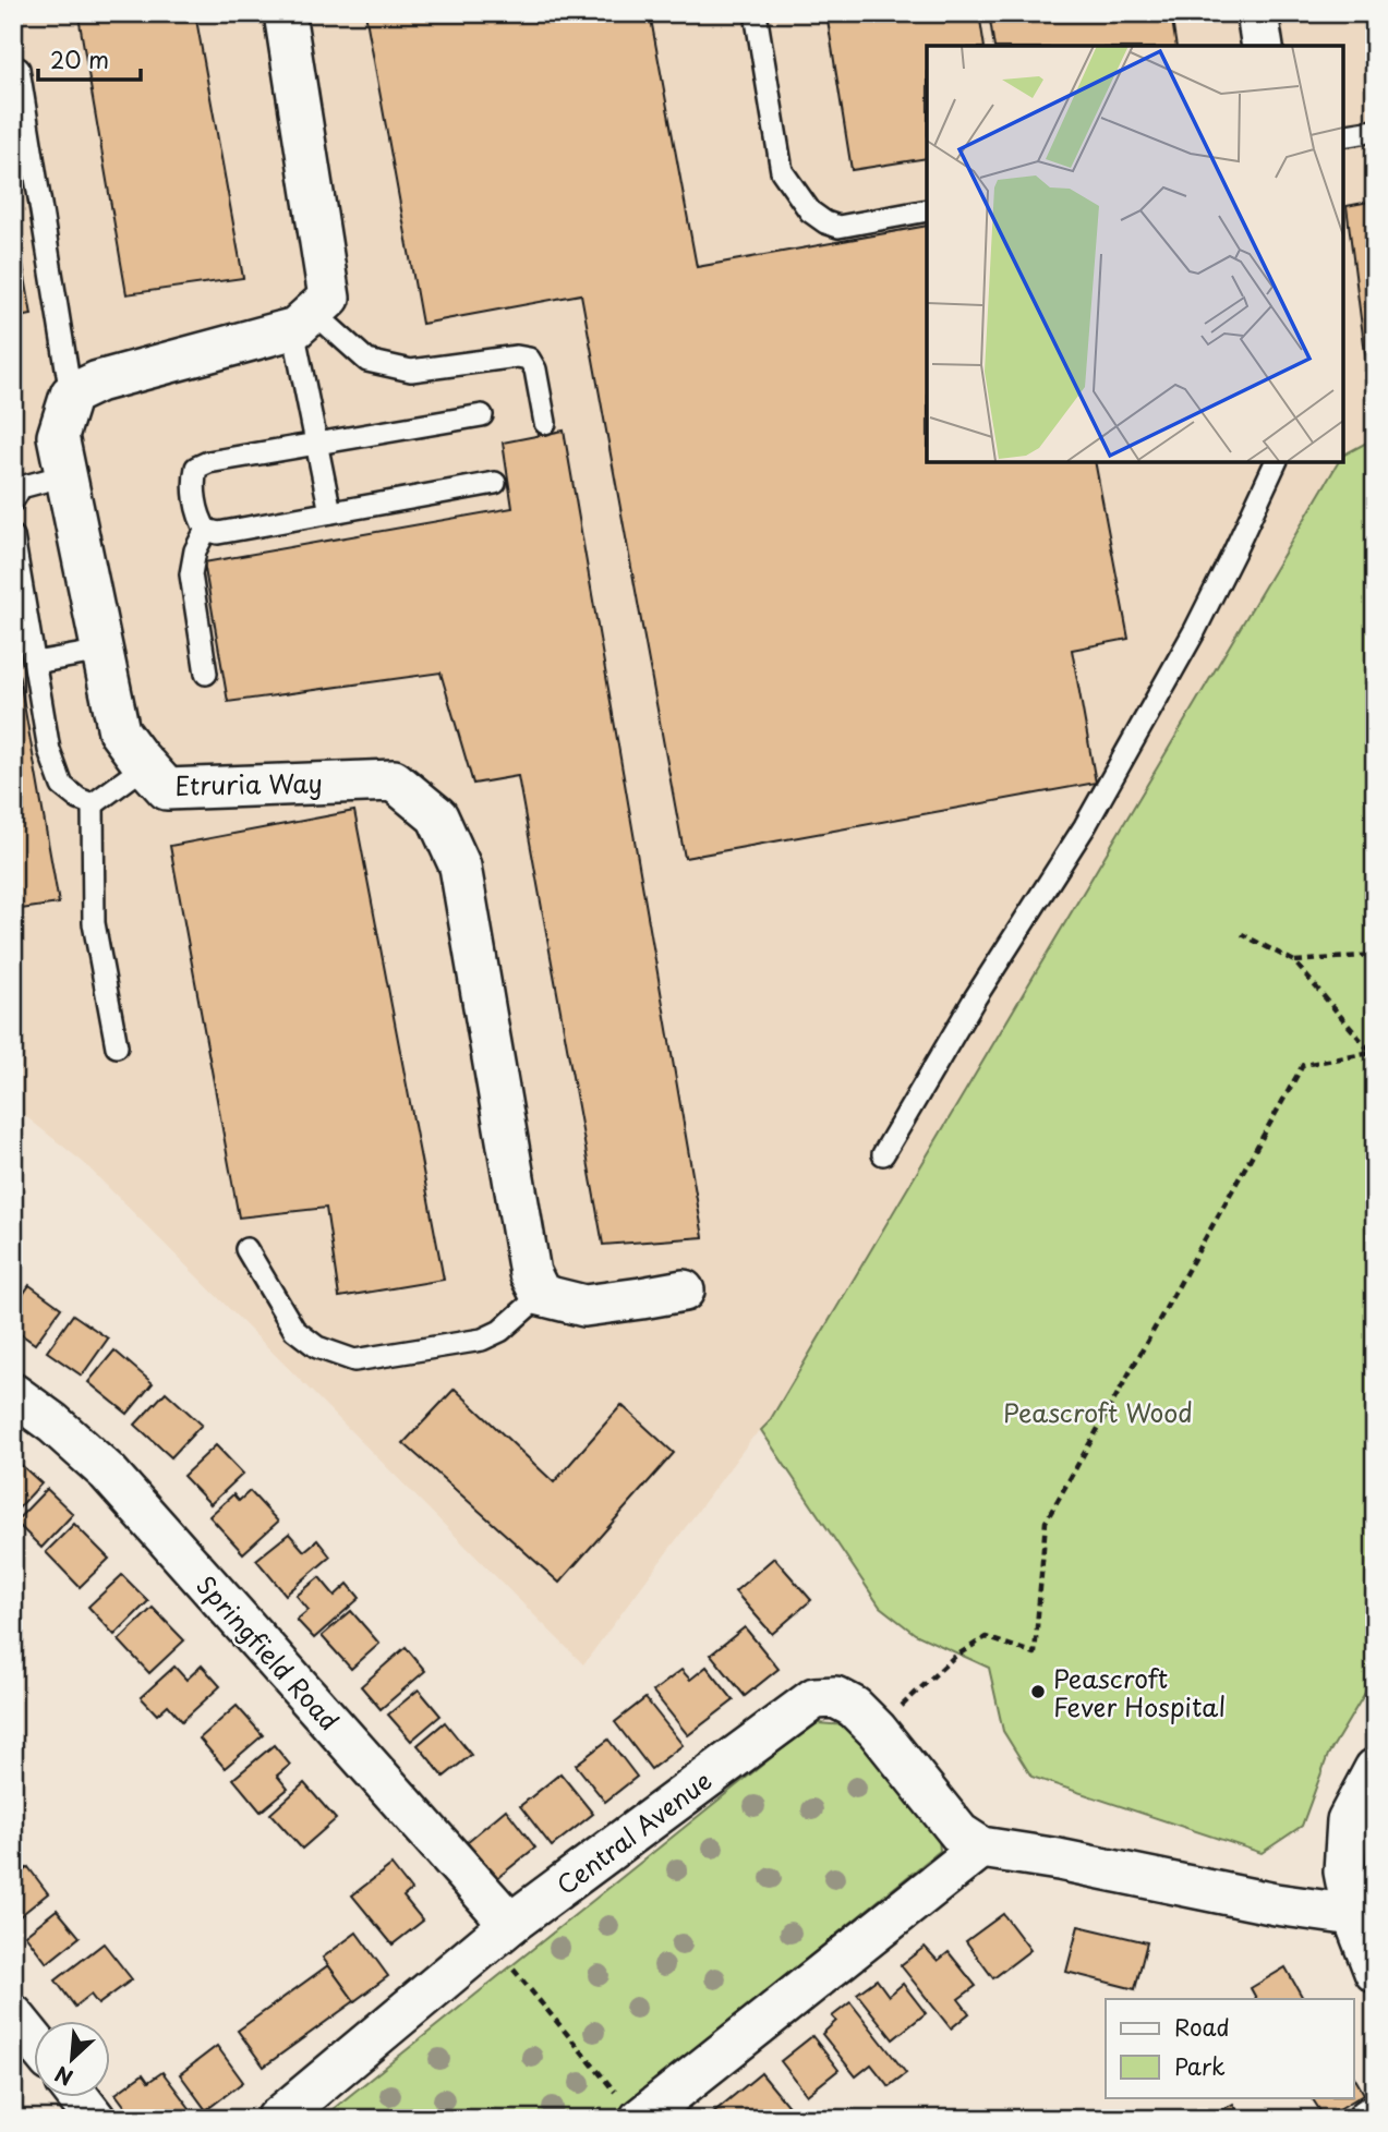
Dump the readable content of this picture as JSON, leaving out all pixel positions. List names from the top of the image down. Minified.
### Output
{"streets":{"street":["Etruria Way","Springfield Road","Central Avenue"]},"crossings":[["Springfield Road","Central Avenue"]],"parks":["Peascroft Wood"],"places":["Peascroft Fever Hospital"],"legend":["Road","Park"],"scale_bar":"20 m","north":"bottom left"}
